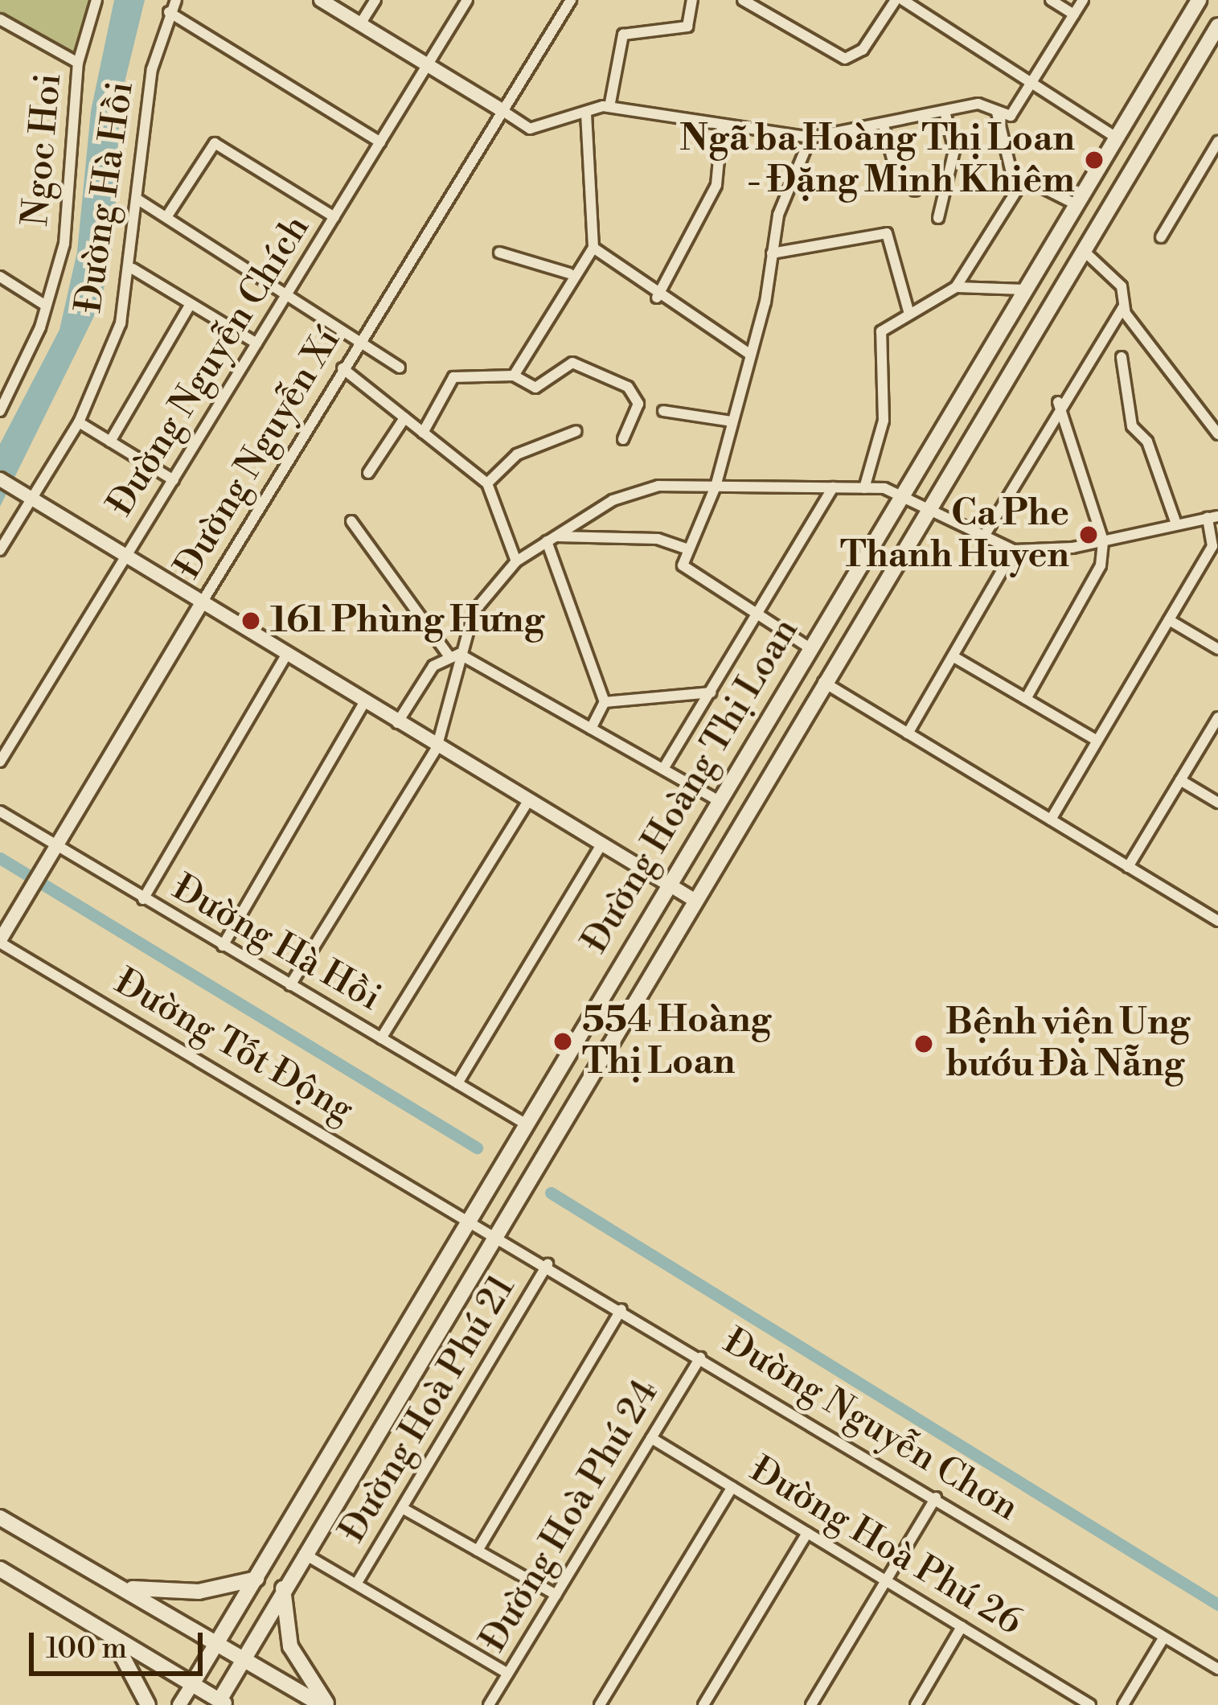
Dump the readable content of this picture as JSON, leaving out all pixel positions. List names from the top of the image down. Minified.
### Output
{"streets":{"main road":["Đường Hoàng Thị Loan"],"street":["Ngoc Hoi","Đường Hà Hồi","Đường Nguyễn Chích","Đường Nguyễn Xí","Đường Tốt Động","Đường Hoà Phú 21","Đường Nguyễn Chơn","Đường Hoà Phú 24","Đường Hoà Phú 26"]},"crossings":[["Đường Hà Hồi","Đường Nguyễn Xí"],["Đường Hà Hồi","Đường Hoàng Thị Loan"],["Đường Nguyễn Xí","Đường Tốt Động"],["Đường Hoàng Thị Loan","Đường Tốt Động"],["Đường Hoàng Thị Loan","Đường Nguyễn Chơn"],["Đường Tốt Động","Đường Nguyễn Chơn"],["Đường Hoà Phú 21","Đường Nguyễn Chơn"],["Đường Nguyễn Chơn","Đường Hoà Phú 24"],["Đường Hoà Phú 24","Đường Hoà Phú 26"]],"places":["Ngã ba Hoàng Thị Loan - Đặng Minh Khiêm","Ca Phe Thanh Huyen","161 Phùng Hưng","554 Hoàng Thị Loan","Bệnh viện Ung bướu Đà Nẵng"],"scale_bar":"100 m"}
